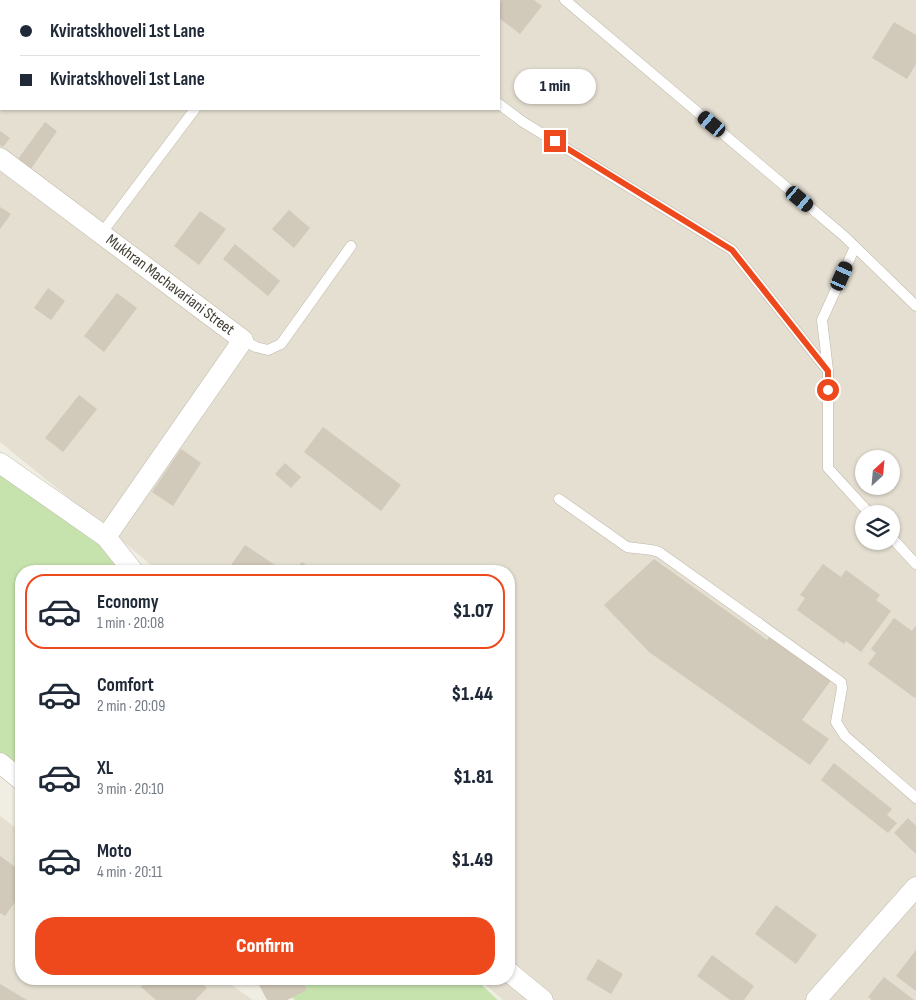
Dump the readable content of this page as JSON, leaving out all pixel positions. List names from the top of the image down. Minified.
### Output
{"streets":{"street":["Mukhran Machavariani Street"]},"north":"top right","page":{"banner":["Kviratskhoveli 1st Lane","Kviratskhoveli 1st Lane"],"bubble":"1 min","list":[{"name":"Economy","note":"1 min · 20:08","value":"$1.07"},{"name":"Comfort","note":"2 min · 20:09","value":"$1.44"},{"name":"XL","note":"3 min · 20:10","value":"$1.81"},{"name":"Moto","note":"4 min · 20:11","value":"$1.49"}],"buttons":"Confirm"}}
